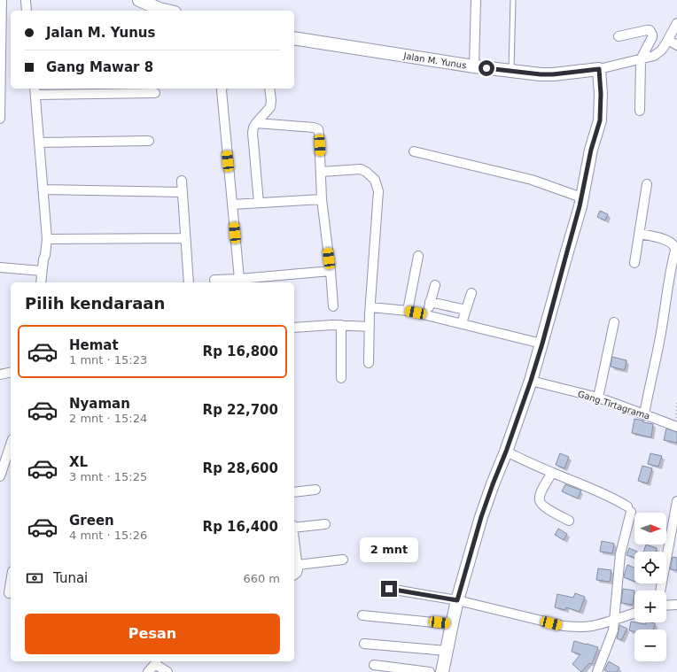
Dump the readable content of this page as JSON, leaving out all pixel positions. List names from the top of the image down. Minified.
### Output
{"streets":{"street":["Jalan M. Yunus","Gang Tirtagrama"]},"north":"right","page":{"banner":["Jalan M. Yunus","Gang Mawar 8"],"heading":"Pilih kendaraan","list":[{"name":"Hemat","note":"1 mnt · 15:23","value":"Rp 16,800"},{"name":"Nyaman","note":"2 mnt · 15:24","value":"Rp 22,700"},{"name":"XL","note":"3 mnt · 15:25","value":"Rp 28,600"},{"name":"Green","note":"4 mnt · 15:26","value":"Rp 16,400"}],"map_buttons":["+","−"],"bubble":"2 mnt","pay":["Tunai","660 m"],"buttons":"Pesan"}}
